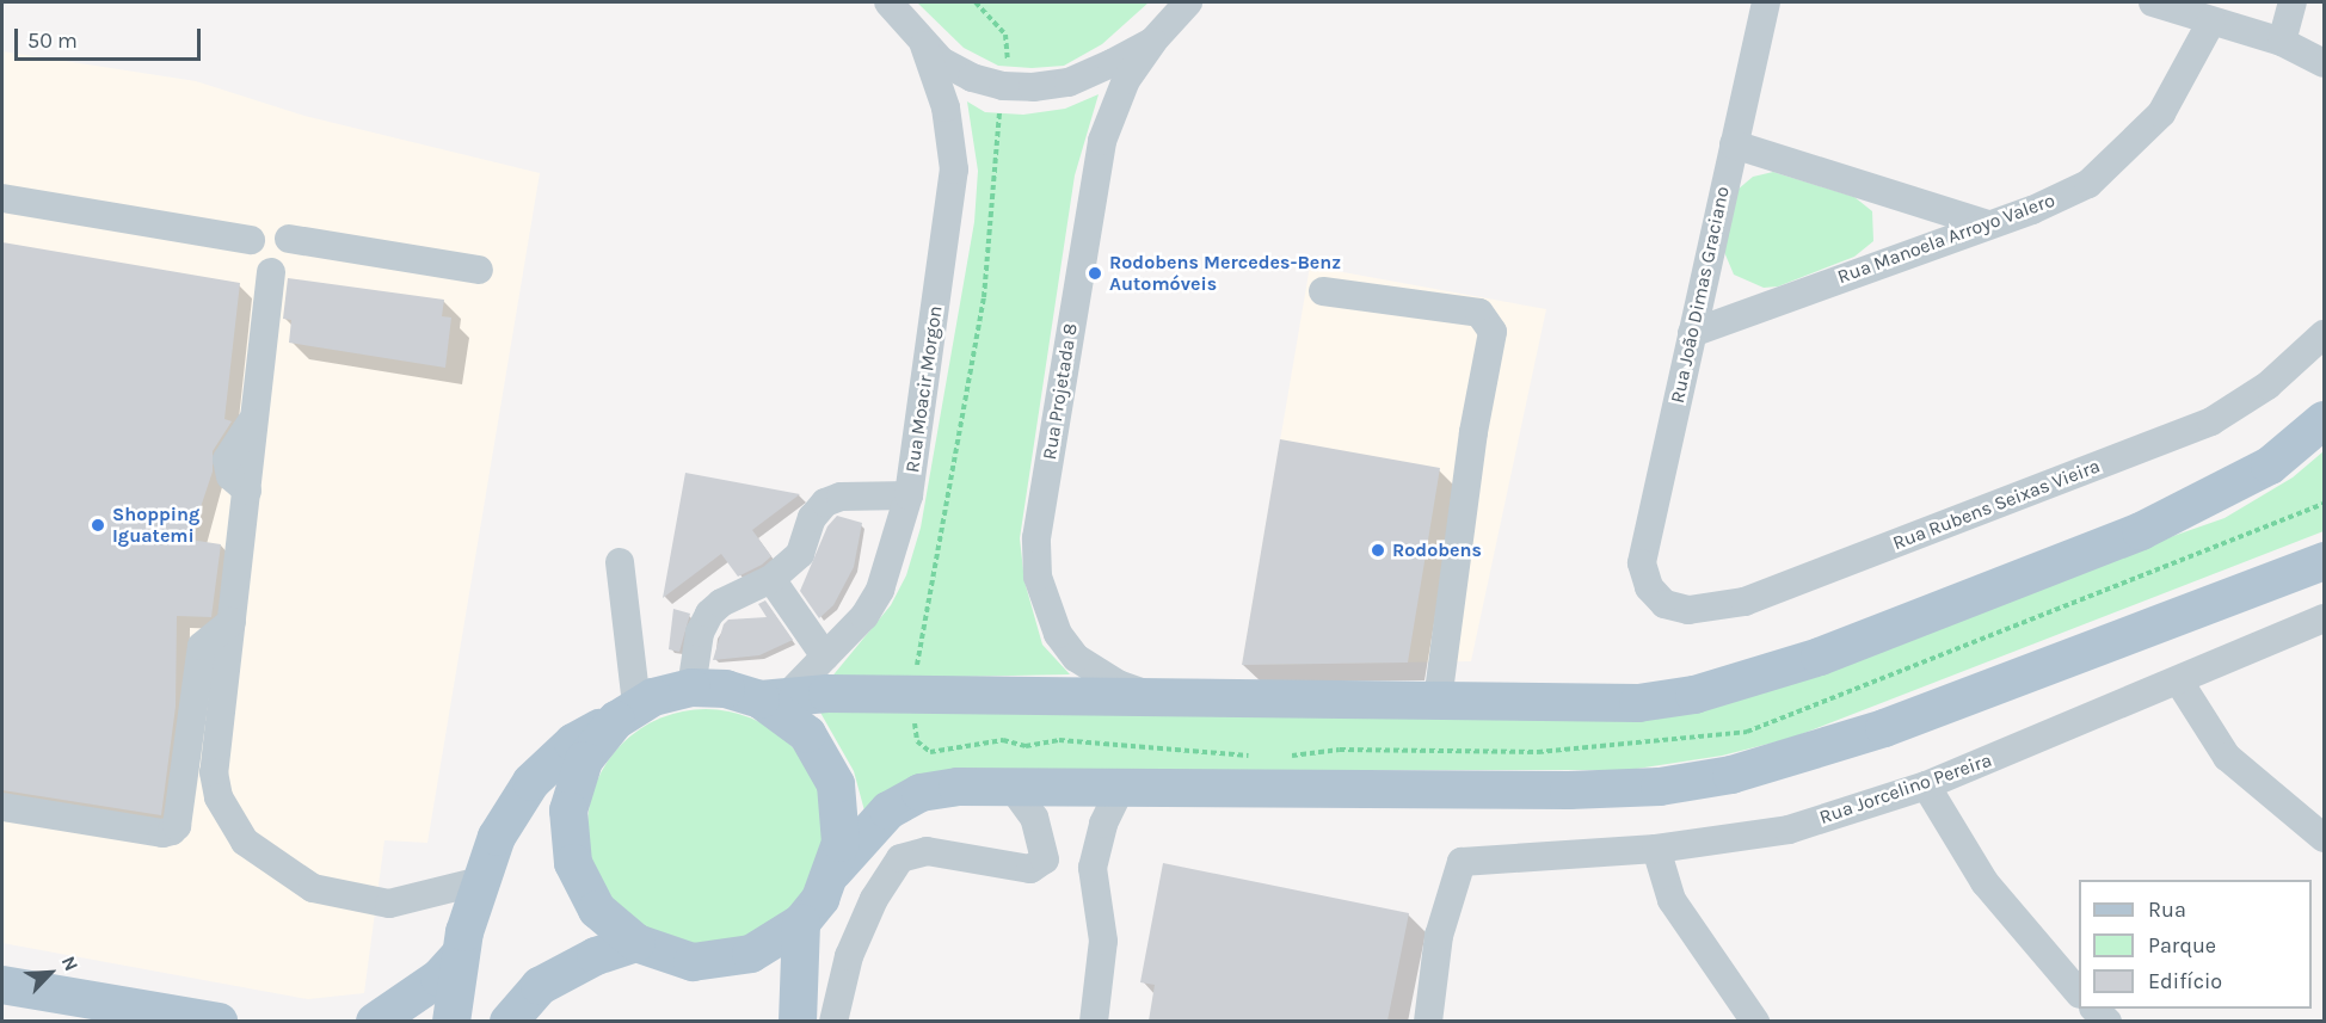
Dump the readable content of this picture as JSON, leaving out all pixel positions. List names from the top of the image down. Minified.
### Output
{"streets":{"street":["Rua Manoela Arroyo Valero","Rua João Dimas Graciano","Rua Moacir Morgon","Rua Projetada 8","Rua Rubens Seixas Vieira","Rua Jorcelino Pereira"]},"crossings":[["Rua Manoela Arroyo Valero","Rua João Dimas Graciano"],["Rua João Dimas Graciano","Rua Rubens Seixas Vieira"]],"places":["Rodobens Mercedes-Benz Automóveis","Shopping Iguatemi","Rodobens"],"legend":["Rua","Parque","Edifício"],"scale_bar":"50 m","north":"top right"}
